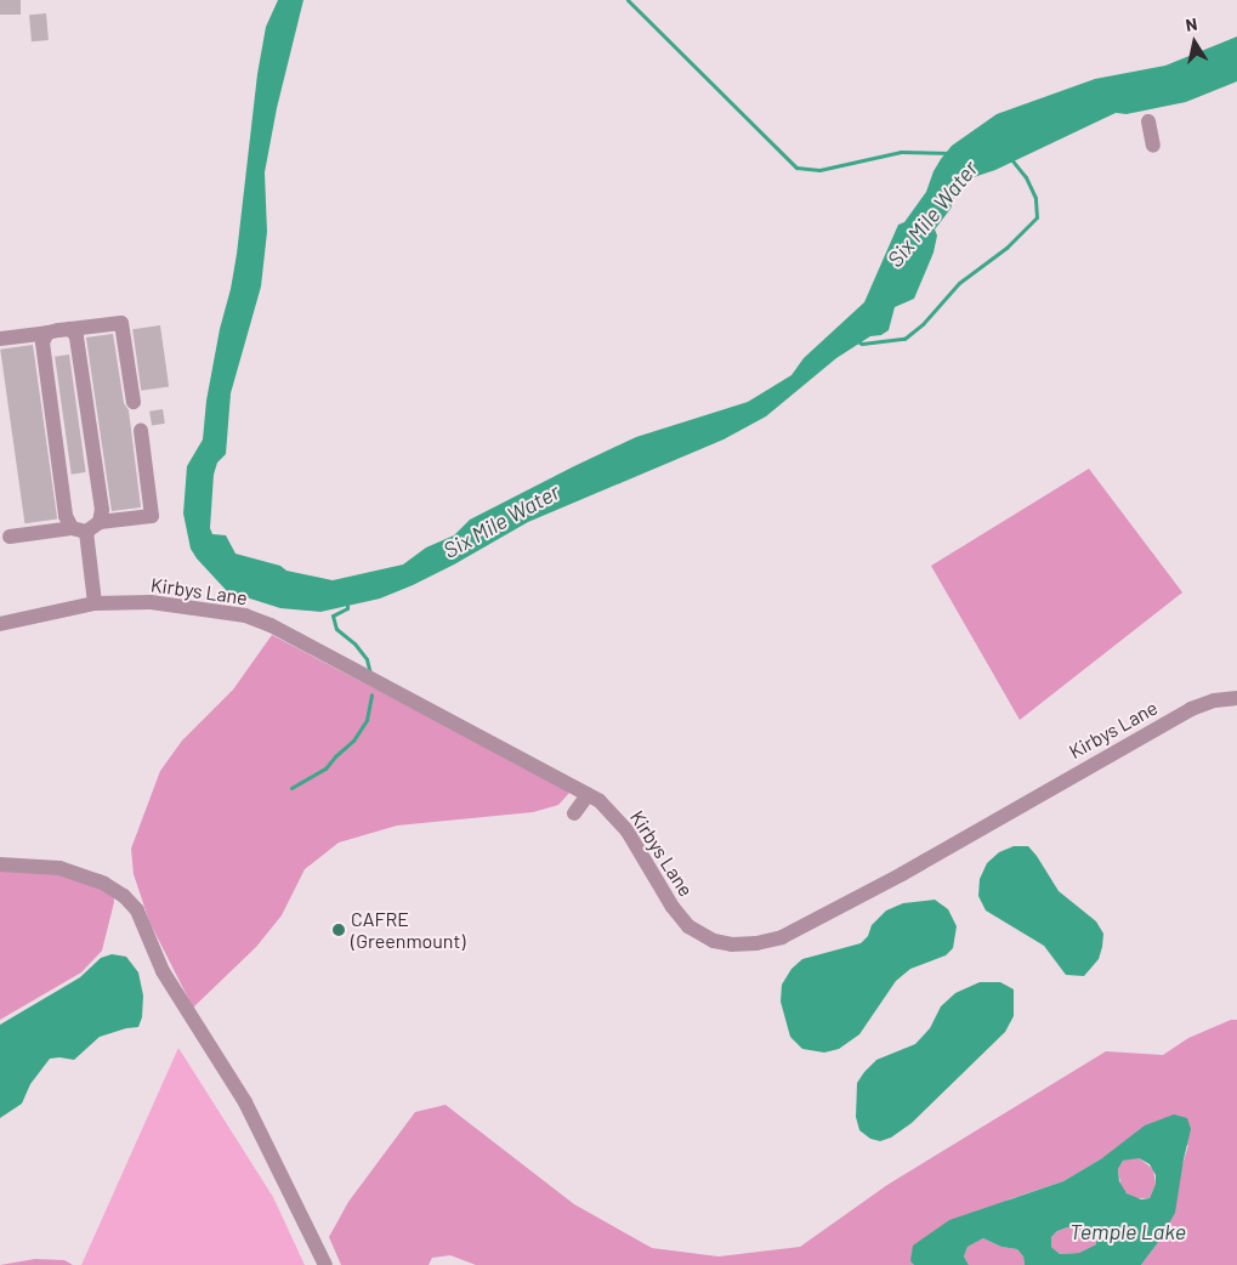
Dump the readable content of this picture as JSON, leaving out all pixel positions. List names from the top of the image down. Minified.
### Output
{"streets":{"street":["Kirbys Lane"]},"water":["Six Mile Water","Temple Lake"],"places":["CAFRE (Greenmount)"],"north":"top"}
